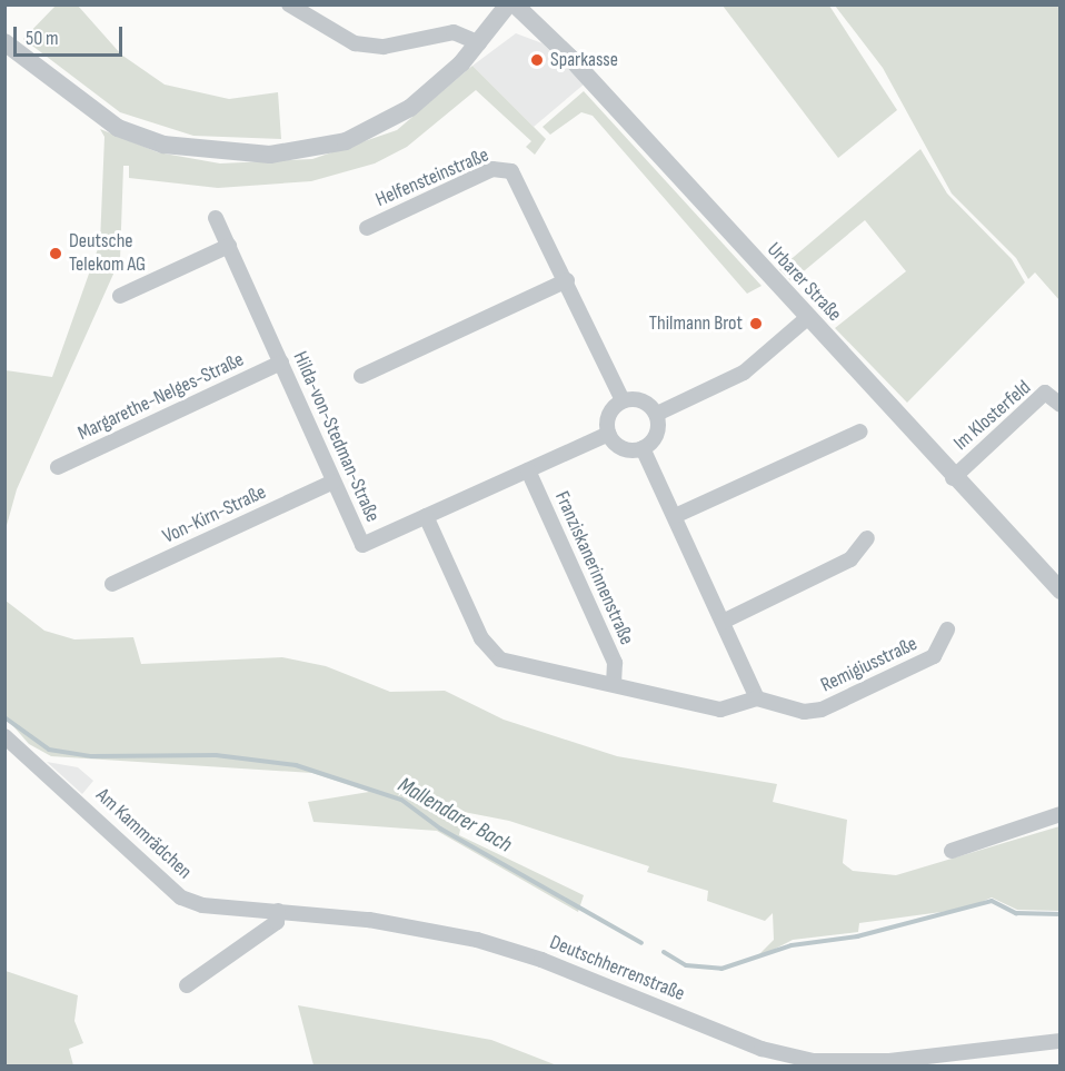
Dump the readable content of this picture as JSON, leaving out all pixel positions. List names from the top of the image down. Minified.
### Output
{"streets":{"street":["Helfensteinstraße","Urbarer Straße","Margarethe-Nelges-Straße","Im Klosterfeld","Hilda-von-Stedman-Straße","Von-Kirn-Straße","Franziskanerinnenstraße","Remigiusstraße","Am Kammrädchen","Deutschherrenstraße"]},"crossings":[["Helfensteinstraße","Hilda-von-Stedman-Straße"],["Urbarer Straße","Im Klosterfeld"],["Margarethe-Nelges-Straße","Hilda-von-Stedman-Straße"],["Hilda-von-Stedman-Straße","Von-Kirn-Straße"],["Hilda-von-Stedman-Straße","Franziskanerinnenstraße"],["Am Kammrädchen","Deutschherrenstraße"]],"water":["Mallendarer Bach"],"places":["Sparkasse","Deutsche Telekom AG","Thilmann Brot"],"scale_bar":"50 m"}
